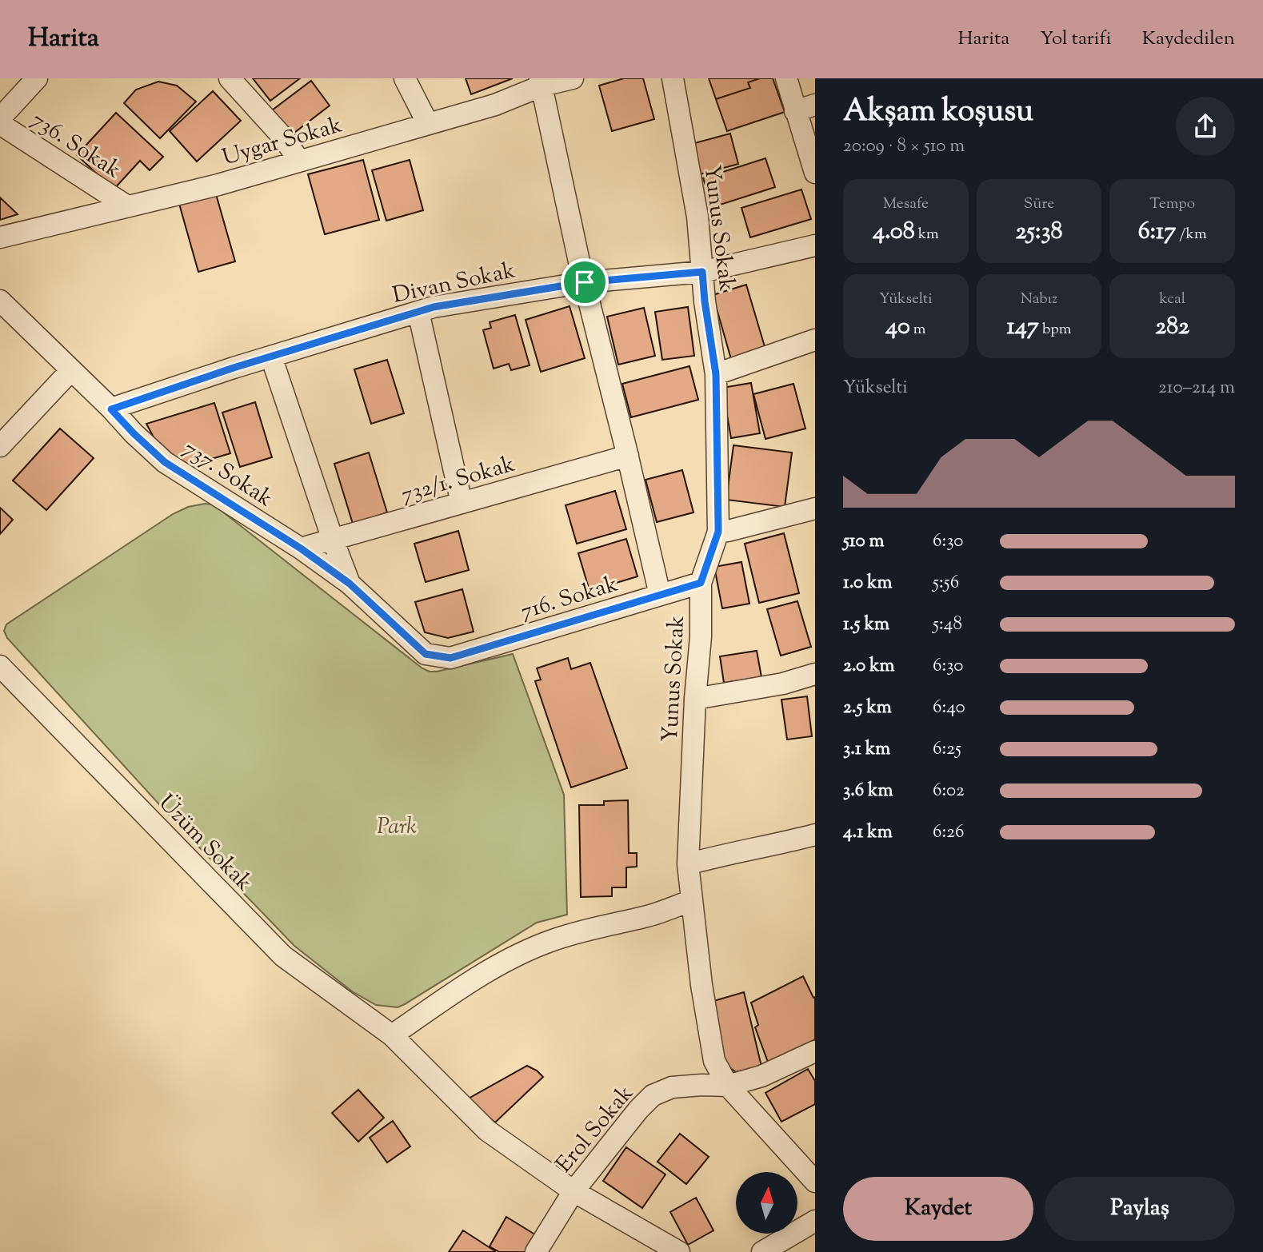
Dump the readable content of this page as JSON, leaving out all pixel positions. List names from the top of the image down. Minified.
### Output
{"streets":{"street":["Uygar Sokak","736. Sokak","Yunus Sokak","Divan Sokak","737. Sokak","732/1. Sokak","716. Sokak","Üzüm Sokak","Erol Sokak"]},"crossings":[["Uygar Sokak","736. Sokak"],["Yunus Sokak","Divan Sokak"],["Yunus Sokak","716. Sokak"],["Yunus Sokak","Erol Sokak"],["Divan Sokak","737. Sokak"],["737. Sokak","732/1. Sokak"],["737. Sokak","716. Sokak"],["Üzüm Sokak","Erol Sokak"]],"parks":["Park"],"north":"top","page":{"header":"Harita","nav":["Harita","Yol tarifi","Kaydedilen"],"heading":["Akşam koşusu","20:09 · 8 × 510 m"],"stats":[["Mesafe","4.08 km"],["Süre","25:38"],["Tempo","6:17 /km"],["Yükselti","40 m"],["Nabız","147 bpm"],["kcal","282"]],"chart":["Yükselti","210–214 m"],"list":[{"name":"510 m","note":"6:30"},{"name":"1.0 km","note":"5:56"},{"name":"1.5 km","note":"5:48"},{"name":"2.0 km","note":"6:30"},{"name":"2.5 km","note":"6:40"},{"name":"3.1 km","note":"6:25"},{"name":"3.6 km","note":"6:02"},{"name":"4.1 km","note":"6:26"}],"buttons":["Kaydet","Paylaş"]}}
